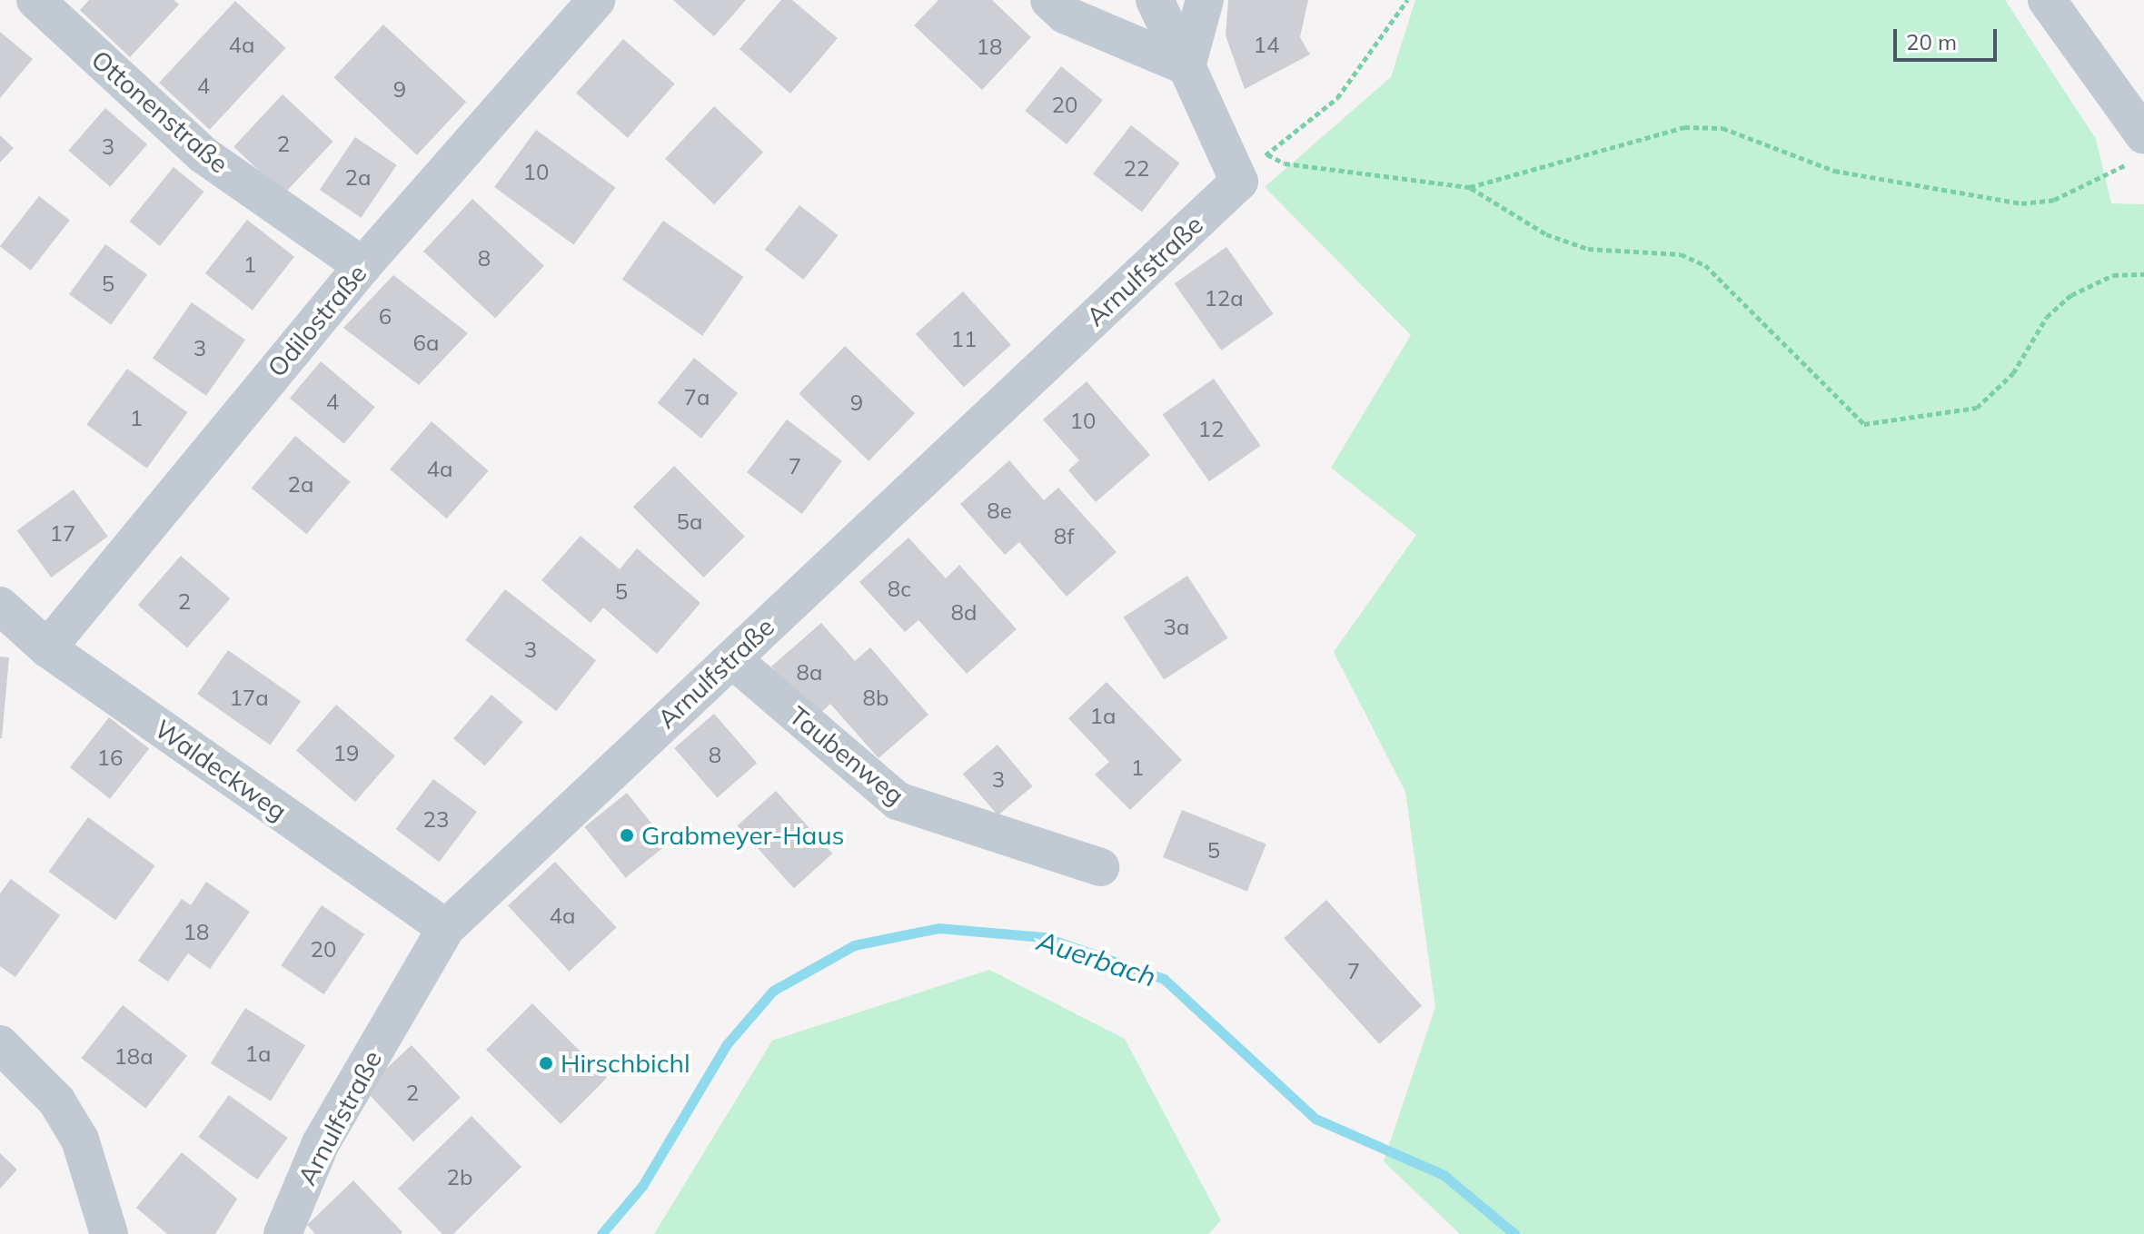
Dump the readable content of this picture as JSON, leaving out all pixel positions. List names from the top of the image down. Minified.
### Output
{"streets":{"street":["Ottonenstraße","Arnulfstraße","Odilostraße","Taubenweg","Waldeckweg"]},"crossings":[["Ottonenstraße","Odilostraße"],["Arnulfstraße","Taubenweg"],["Arnulfstraße","Waldeckweg"],["Odilostraße","Waldeckweg"]],"water":["Auerbach"],"places":["Grabmeyer-Haus","Hirschbichl"],"house_numbers":["4a","14","18","4","9","20","2","3","22","10","2a","8","1","5","12a","6","11","6a","3","7a","4","9","1","10","12","7","4a","2a","8e","5a","17","8f","8c","5","2","8d","3a","3","8a","17a","8b","1a","19","8","16","1","3","23","5","4a","18","20","7","1a","18a","2","2b"],"scale_bar":"20 m"}
